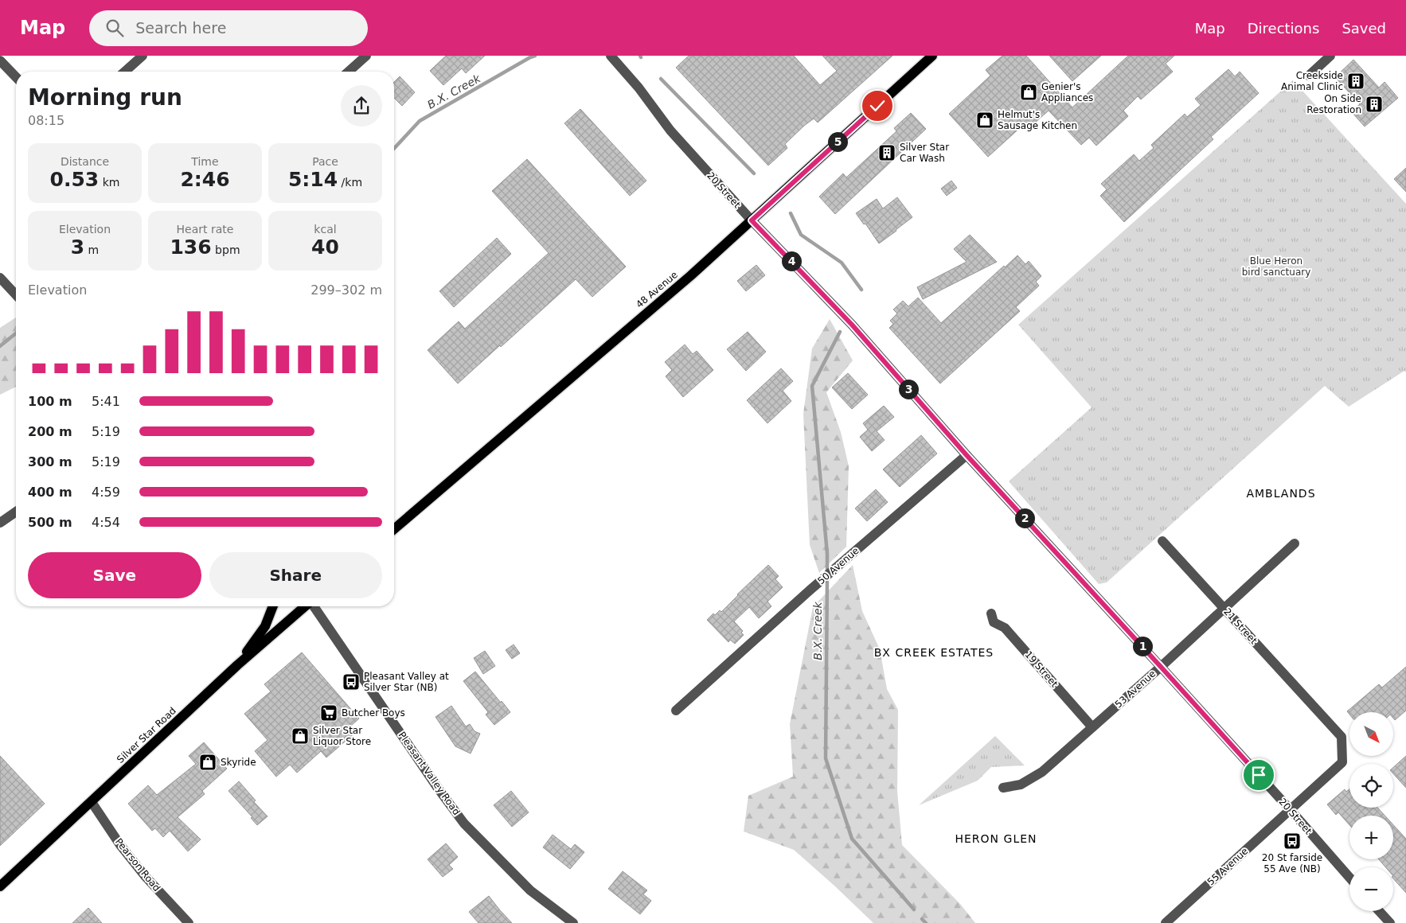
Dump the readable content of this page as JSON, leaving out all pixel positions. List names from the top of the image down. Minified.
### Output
{"streets":{"main road":["48 Avenue","Silver Star Road"],"street":["20 Street","50 Avenue","21 Street","19 Street","53 Avenue","Pleasant Valley Road","Pearson Road","55 Avenue"]},"crossings":[["20 Street","48 Avenue"],["20 Street","50 Avenue"],["20 Street","21 Street"],["20 Street","53 Avenue"],["20 Street","55 Avenue"],["21 Street","53 Avenue"],["21 Street","55 Avenue"],["19 Street","53 Avenue"],["Silver Star Road","Pearson Road"]],"districts":["AMBLANDS","BX CREEK ESTATES","HERON GLEN"],"water":["B.X. Creek"],"parks":["Blue Heron bird sanctuary"],"places":{"building":["Creekside Animal Clinic","On Side Restoration","Silver Star Car Wash"],"shop":["Genier's Appliances","Helmut's Sausage Kitchen","Silver Star Liquor Store","Skyride"],"bus stop":["Pleasant Valley at Silver Star (NB)","20 St farside 55 Ave (NB)"],"supermarket":["Butcher Boys"]},"north":"bottom right","page":{"header":"Map","search":"Search here","nav":["Map","Directions","Saved"],"heading":["Morning run","08:15"],"pins":["5","4","3","2","1"],"stats":[["Distance","0.53 km"],["Time","2:46"],["Pace","5:14 /km"],["Elevation","3 m"],["Heart rate","136 bpm"],["kcal","40"]],"chart":["Elevation","299–302 m"],"list":[{"name":"100 m","note":"5:41"},{"name":"200 m","note":"5:19"},{"name":"300 m","note":"5:19"},{"name":"400 m","note":"4:59"},{"name":"500 m","note":"4:54"}],"buttons":["Save","Share"],"map_buttons":["+","−"]}}
